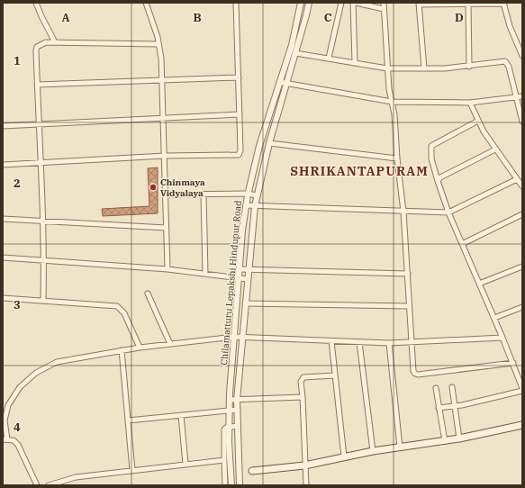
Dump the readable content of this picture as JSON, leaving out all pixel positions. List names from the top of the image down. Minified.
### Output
{"streets":{"street":["Chilamatturu Lepakshi Hindupur Road"]},"districts":["SHRIKANTAPURAM"],"places":["Chinmaya Vidyalaya"],"grid":{"columns":["A","B","C","D"],"rows":["1","2","3","4"]}}
